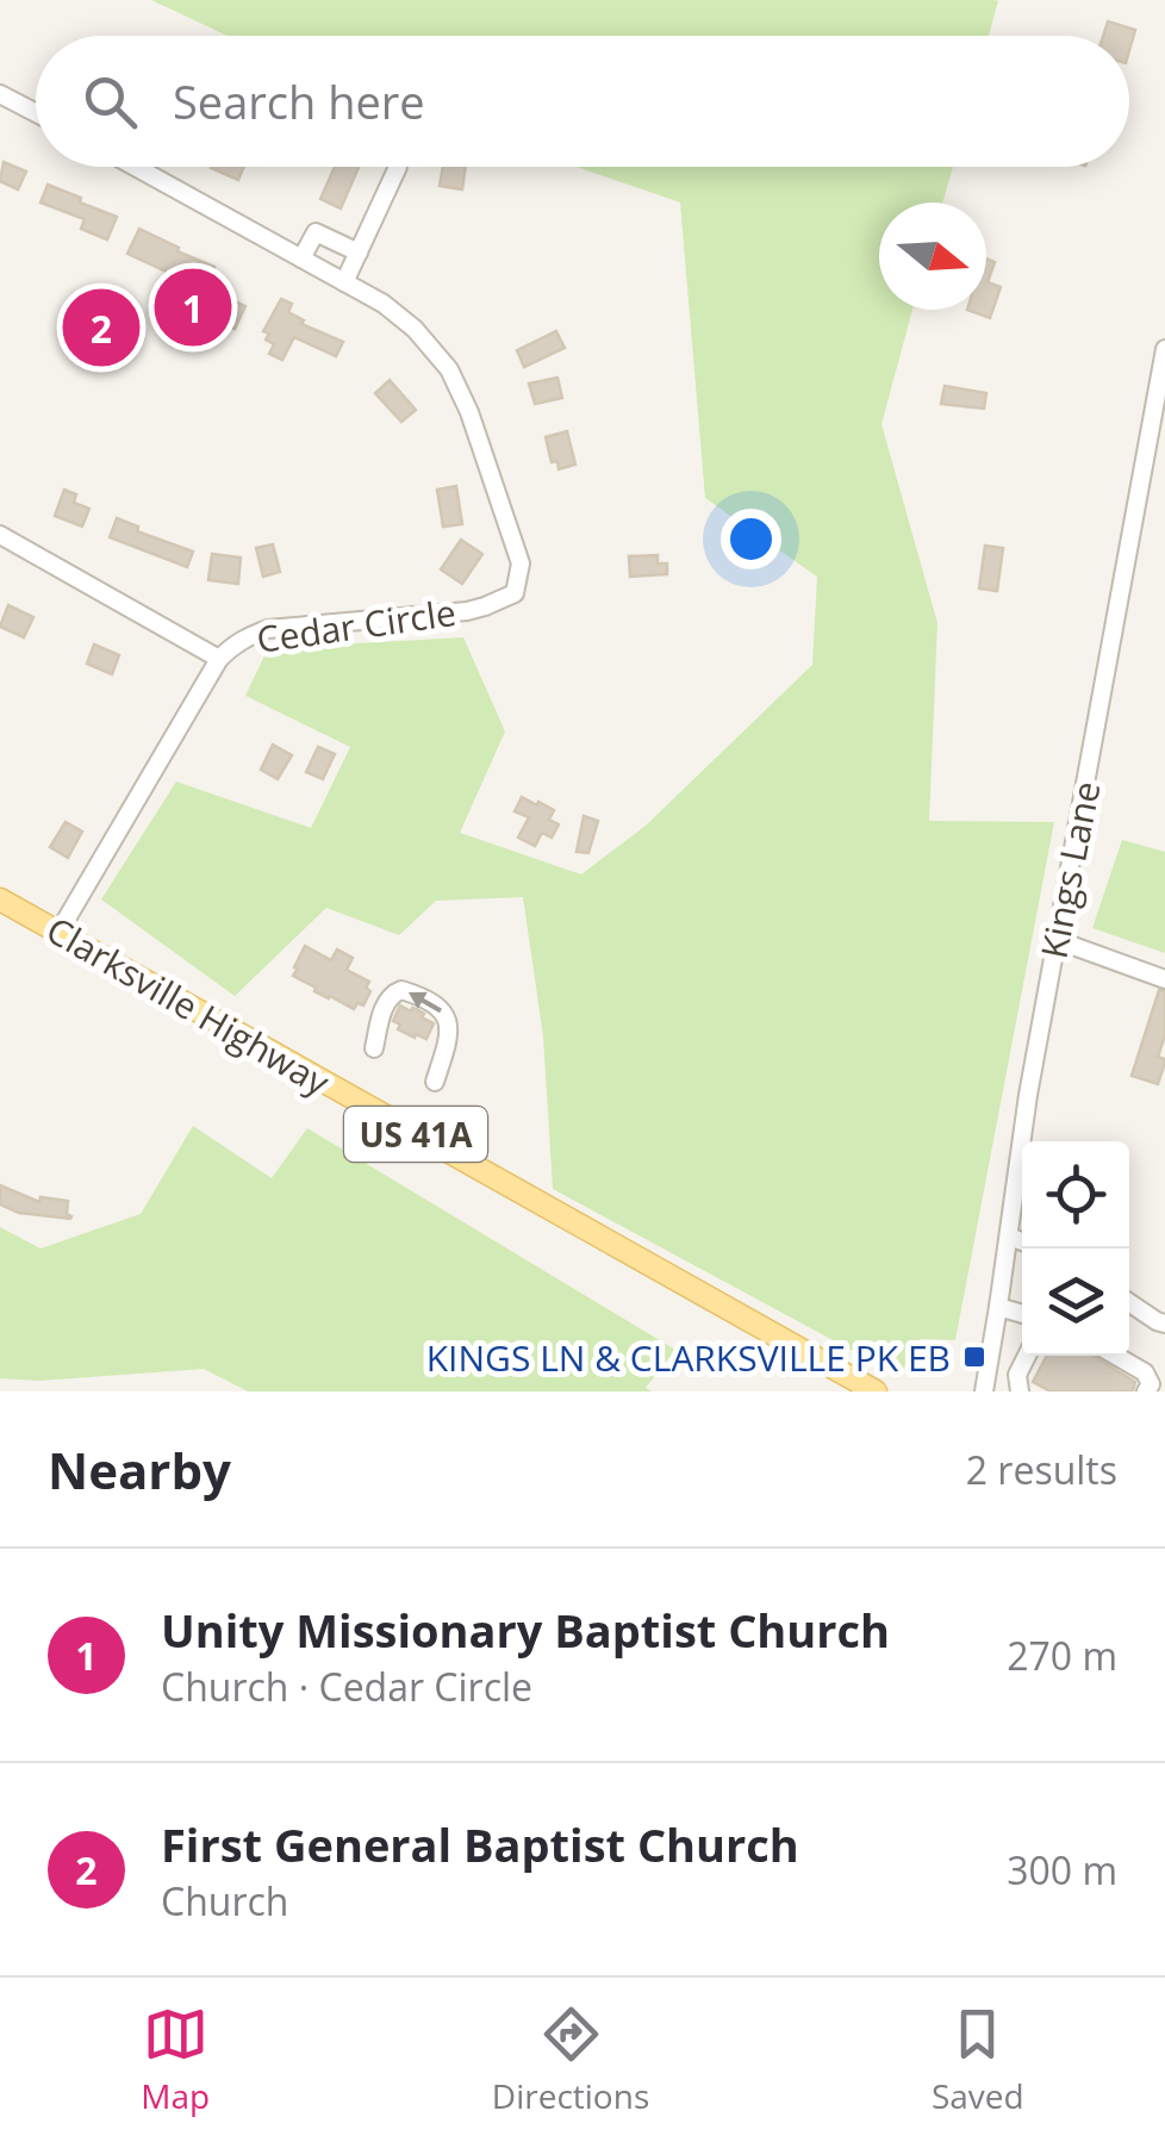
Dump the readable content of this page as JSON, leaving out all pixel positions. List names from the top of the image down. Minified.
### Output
{"streets":{"main road":["Clarksville Highway","US 41A"],"street":["Cedar Circle","Kings Lane"]},"crossings":[["Cedar Circle","Clarksville Highway"]],"places":{"transit":["KINGS LN & CLARKSVILLE PK EB"]},"north":"right","page":{"search":"Search here","pins":["1","2"],"heading":["Nearby","2 results"],"list":[{"mark":"1","name":"Unity Missionary Baptist Church","note":"Church · Cedar Circle","value":"270 m"},{"mark":"2","name":"First General Baptist Church","note":"Church","value":"300 m"}],"nav":["Map","Directions","Saved"]}}
